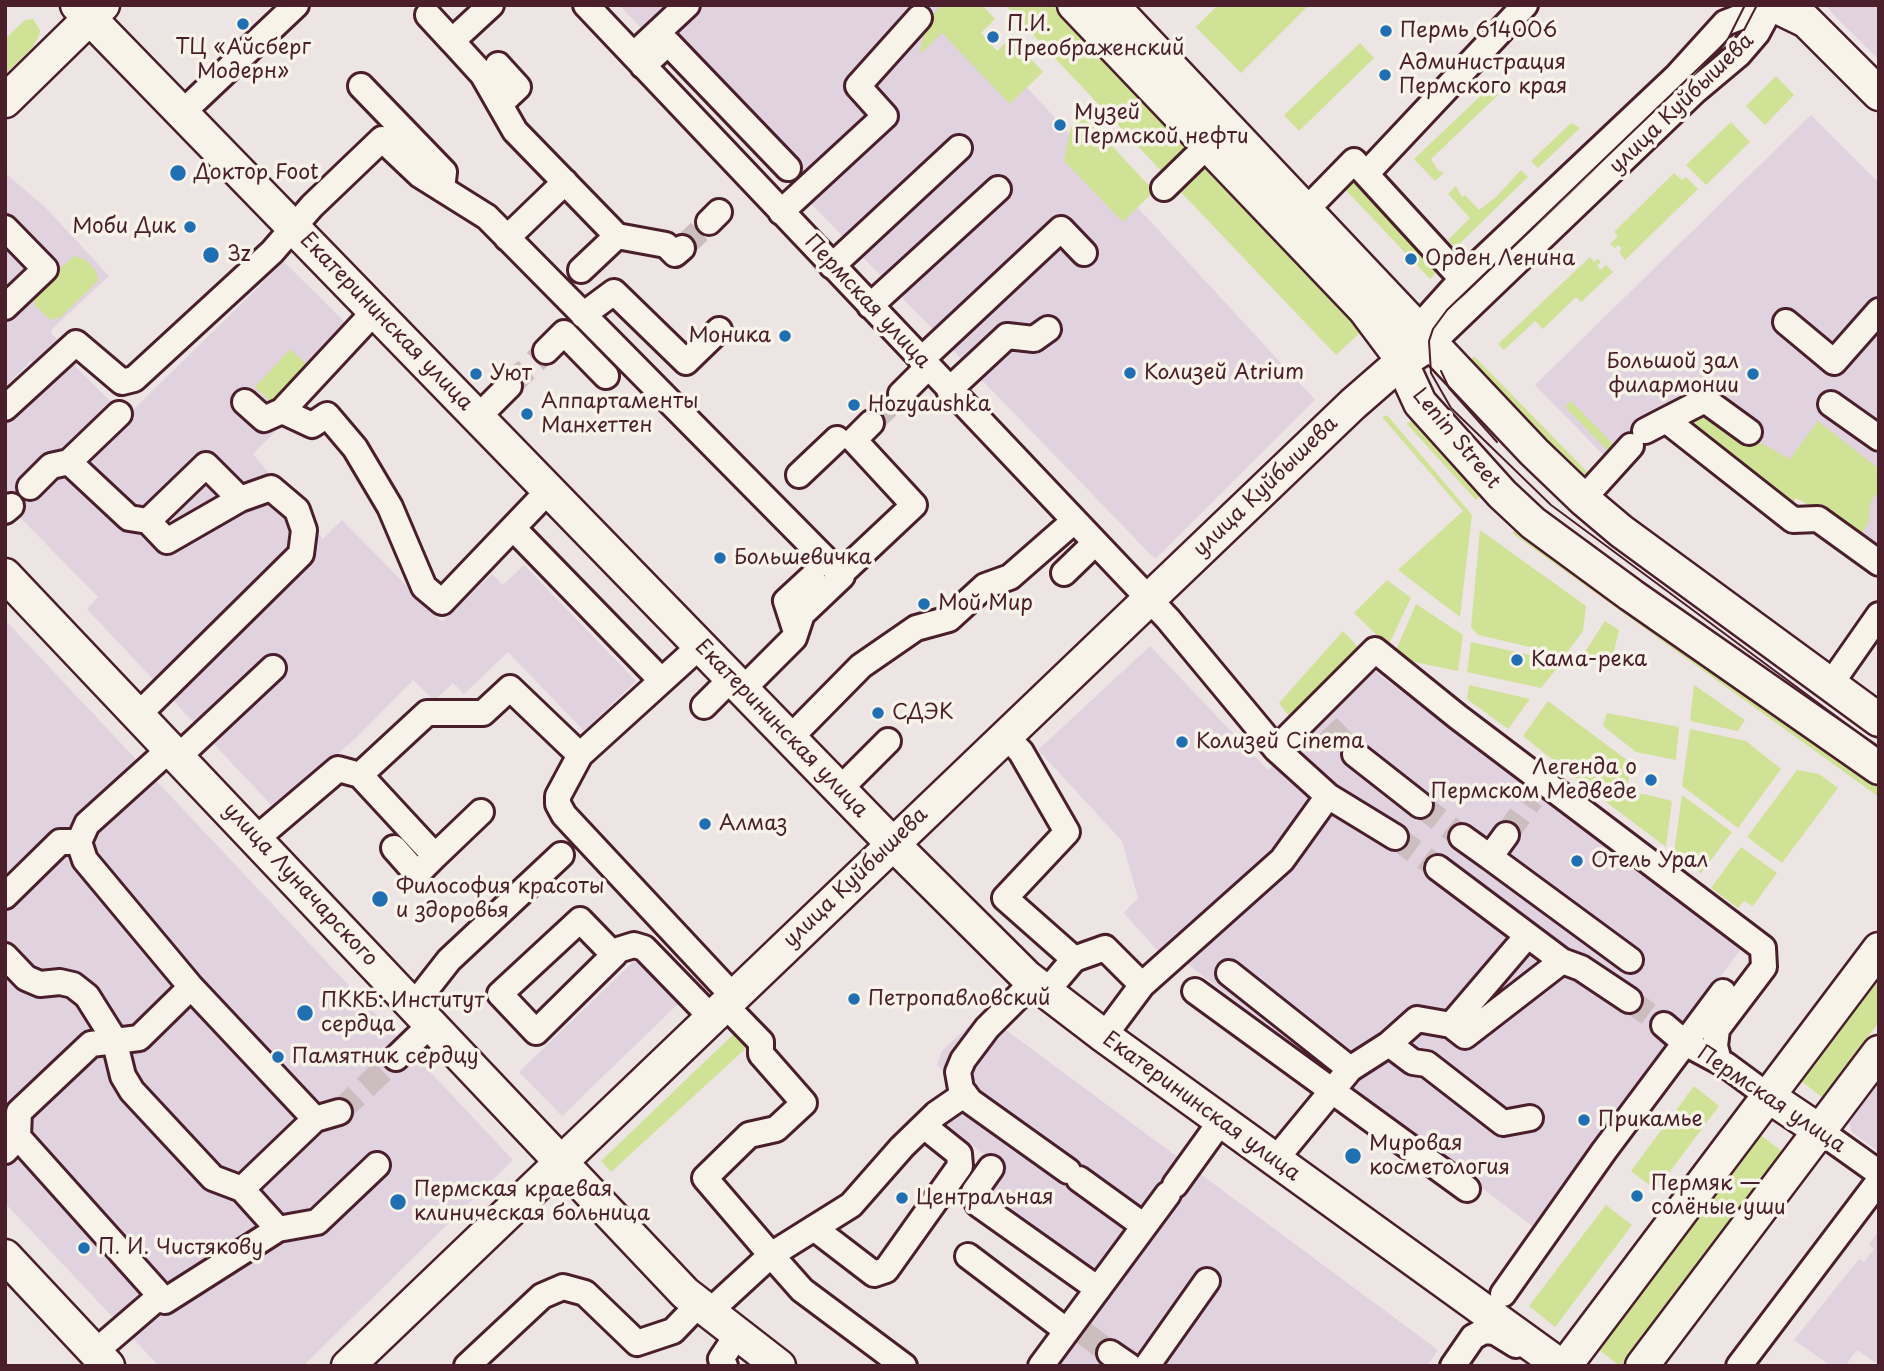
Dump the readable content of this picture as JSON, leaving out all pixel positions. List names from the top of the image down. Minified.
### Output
{"streets":{"main road":["улица Куйбышева","Пермская улица","Екатерининская улица","Lenin Street","улица Луначарского"]},"crossings":[["улица Куйбышева","Пермская улица"],["улица Куйбышева","Екатерининская улица"],["улица Куйбышева","Lenin Street"],["улица Куйбышева","улица Луначарского"]],"places":["ТЦ «Айсберг Модерн»","Пермь 614006","П.И. Преображенский","Администрация Пермского края","Музей Пермской нефти","Доктор Foot","Моби Дик","3z","Орден Ленина","Моника","Колизей Atrium","Уют","Большой зал филармонии","Hozyaushka","Аппартаменты Манхеттен","Большевичка","Мой Мир","Кама-река","СДЭК","Колизей Cinema","Легенда о Пермском Медведе","Алмаз","Отель Урал","Философия красоты и здоровья","Петропавловский","ПККБ: Институт сердца","Памятник сердцу","Прикамье","Мировая косметология","Пермяк — солёные уши","Центральная","Пермская краевая клиническая больница","П. И. Чистякову"]}
